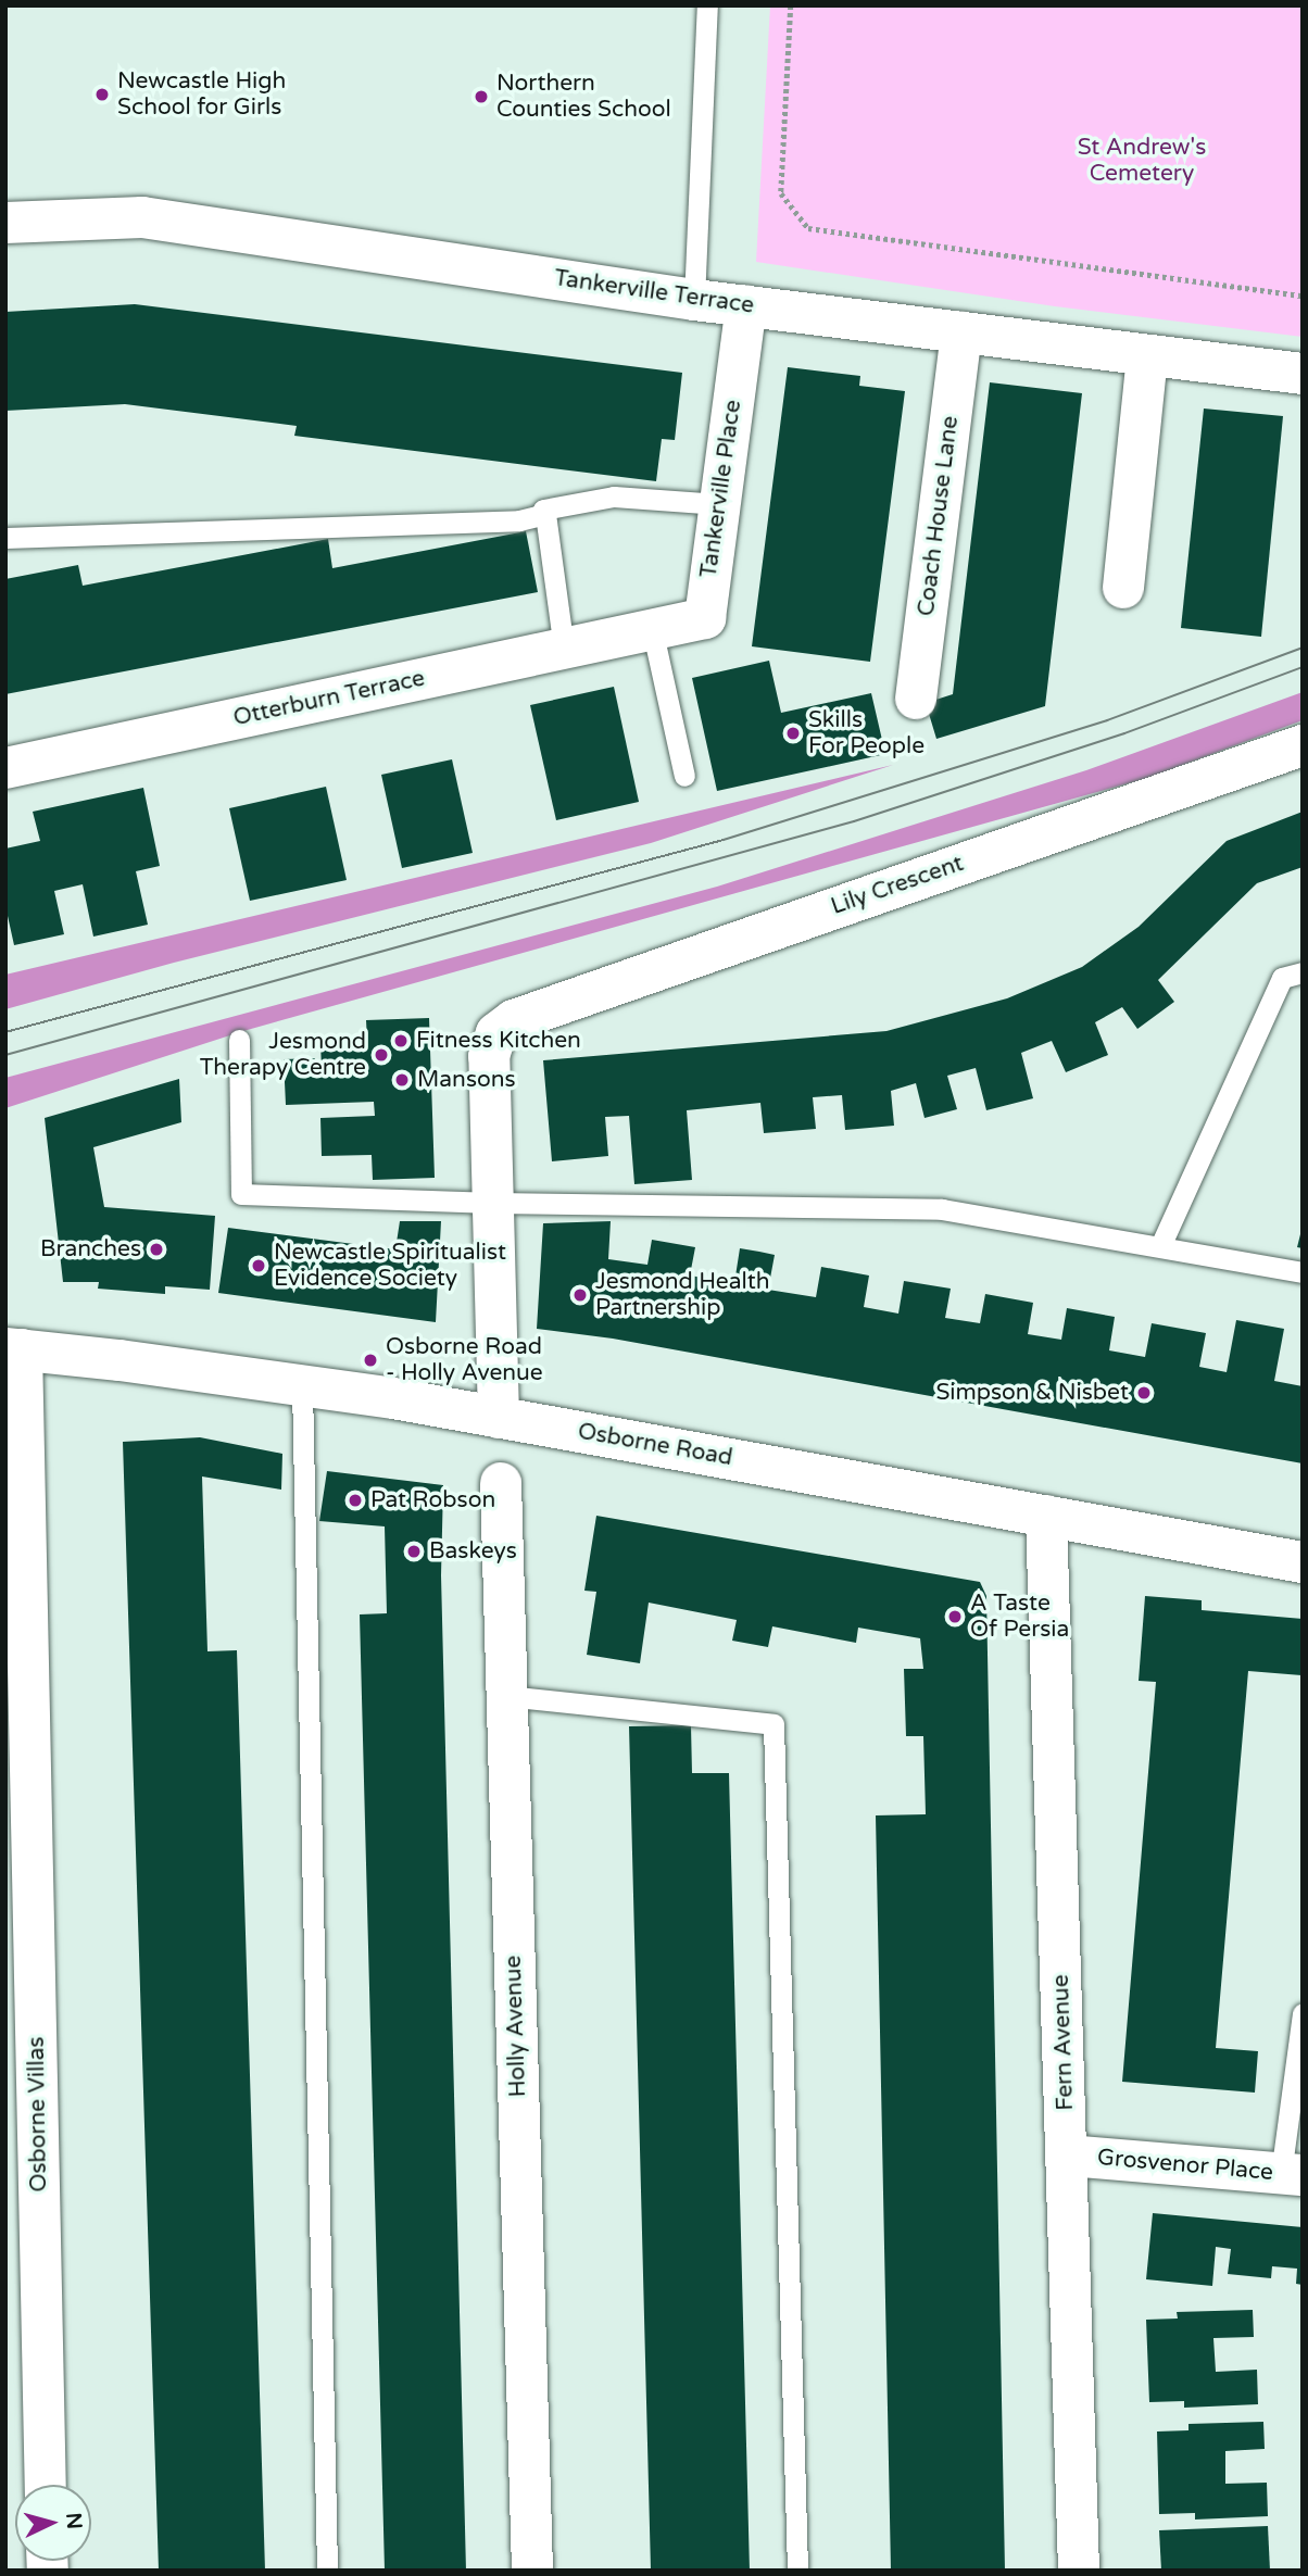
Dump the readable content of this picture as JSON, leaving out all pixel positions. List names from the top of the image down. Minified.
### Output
{"streets":{"street":["Tankerville Terrace","Tankerville Place","Coach House Lane","Otterburn Terrace","Lily Crescent","Osborne Road","Holly Avenue","Fern Avenue","Osborne Villas","Grosvenor Place"]},"crossings":[["Tankerville Terrace","Tankerville Place"],["Tankerville Terrace","Coach House Lane"],["Tankerville Place","Otterburn Terrace"],["Osborne Road","Fern Avenue"],["Osborne Road","Osborne Villas"],["Fern Avenue","Grosvenor Place"]],"parks":["St Andrew's Cemetery"],"places":["Newcastle High School for Girls","Northern Counties School","Skills For People","Fitness Kitchen","Jesmond Therapy Centre","Mansons","Branches","Newcastle Spiritualist Evidence Society","Jesmond Health Partnership","Osborne Road - Holly Avenue","Simpson & Nisbet","Pat Robson","Baskeys","A Taste Of Persia"],"north":"right"}
